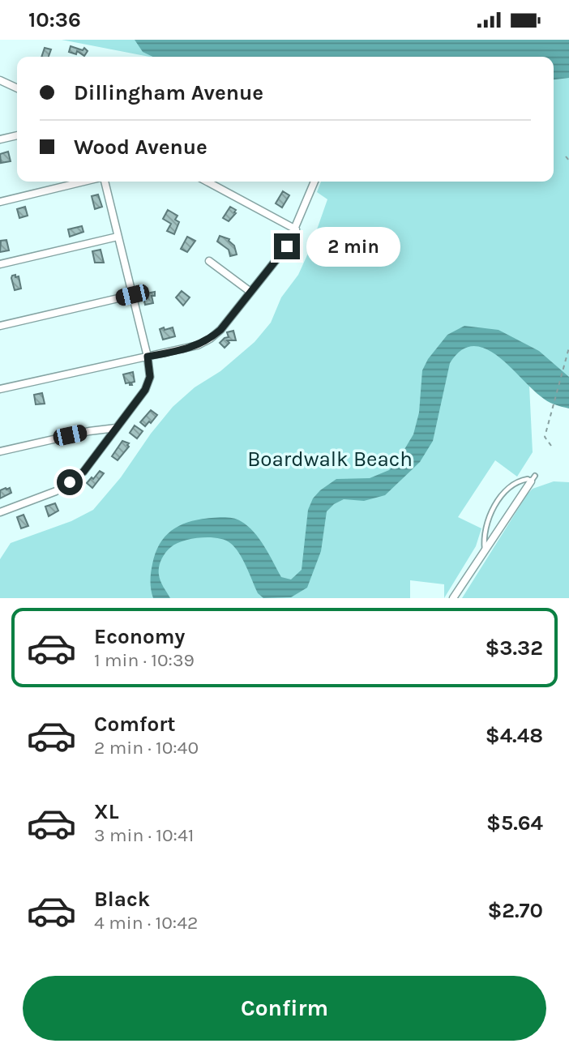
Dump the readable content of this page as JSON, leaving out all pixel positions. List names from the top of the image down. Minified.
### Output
{"parks":["Boardwalk Beach"],"page":{"status":"10:36","banner":["Dillingham Avenue","Wood Avenue"],"bubble":"2 min","list":[{"name":"Economy","note":"1 min · 10:39","value":"$3.32"},{"name":"Comfort","note":"2 min · 10:40","value":"$4.48"},{"name":"XL","note":"3 min · 10:41","value":"$5.64"},{"name":"Black","note":"4 min · 10:42","value":"$2.70"}],"buttons":"Confirm"}}
